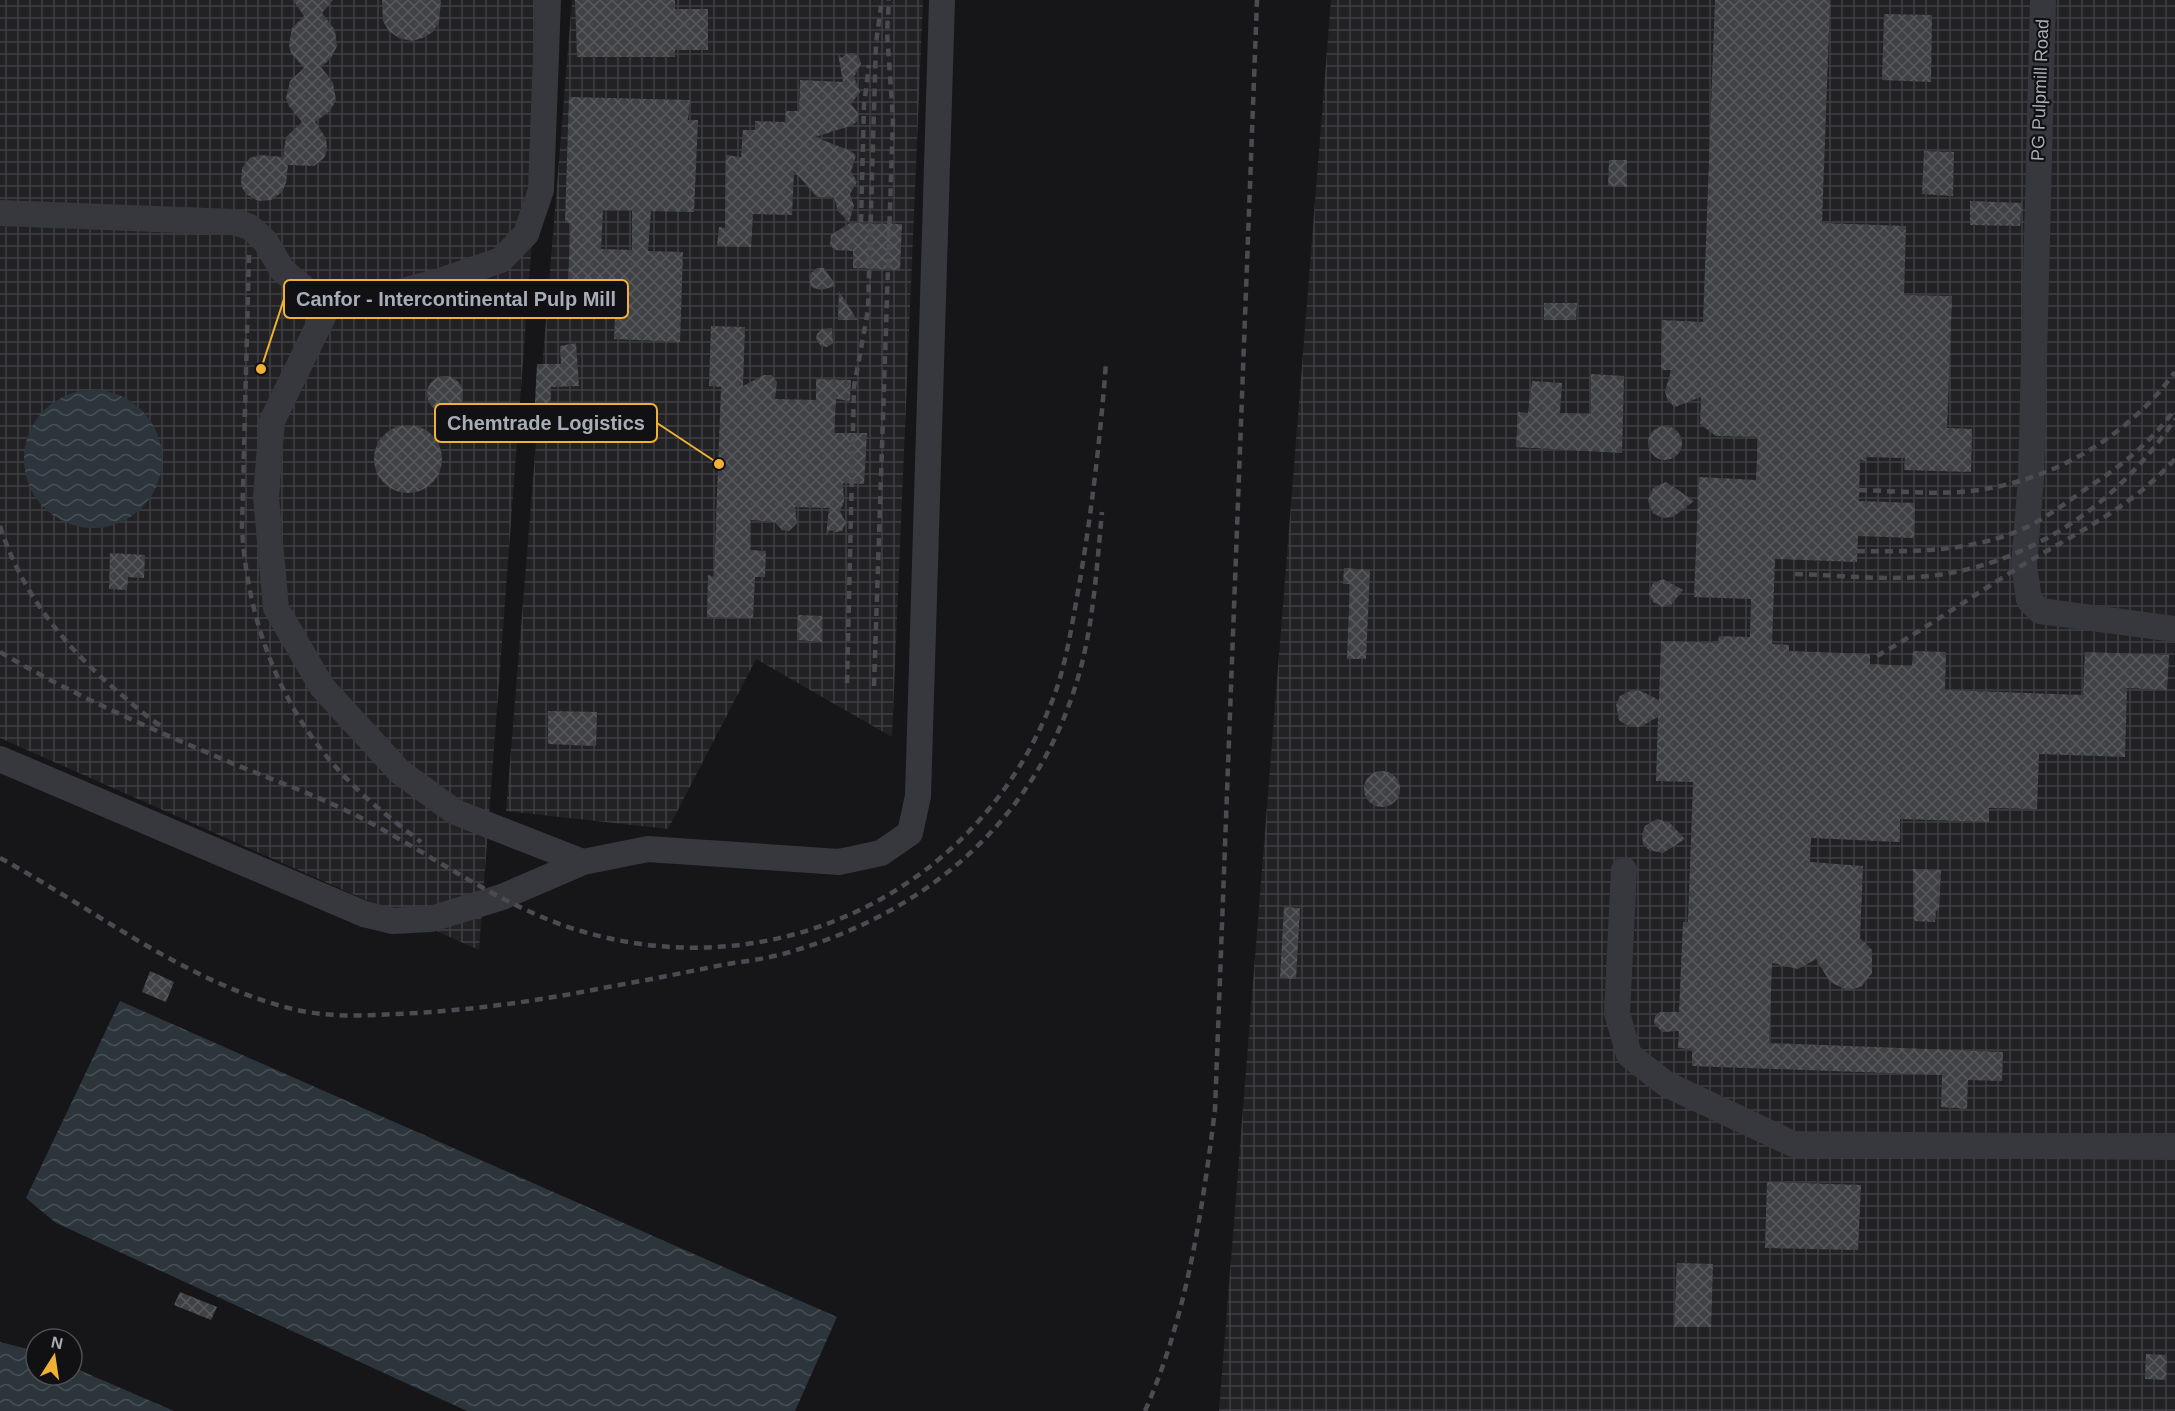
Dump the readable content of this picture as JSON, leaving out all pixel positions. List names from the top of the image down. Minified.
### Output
{"streets":{"street":["PG Pulpmill Road"]},"places":["Canfor - Intercontinental Pulp Mill","Chemtrade Logistics"],"north":"top"}
